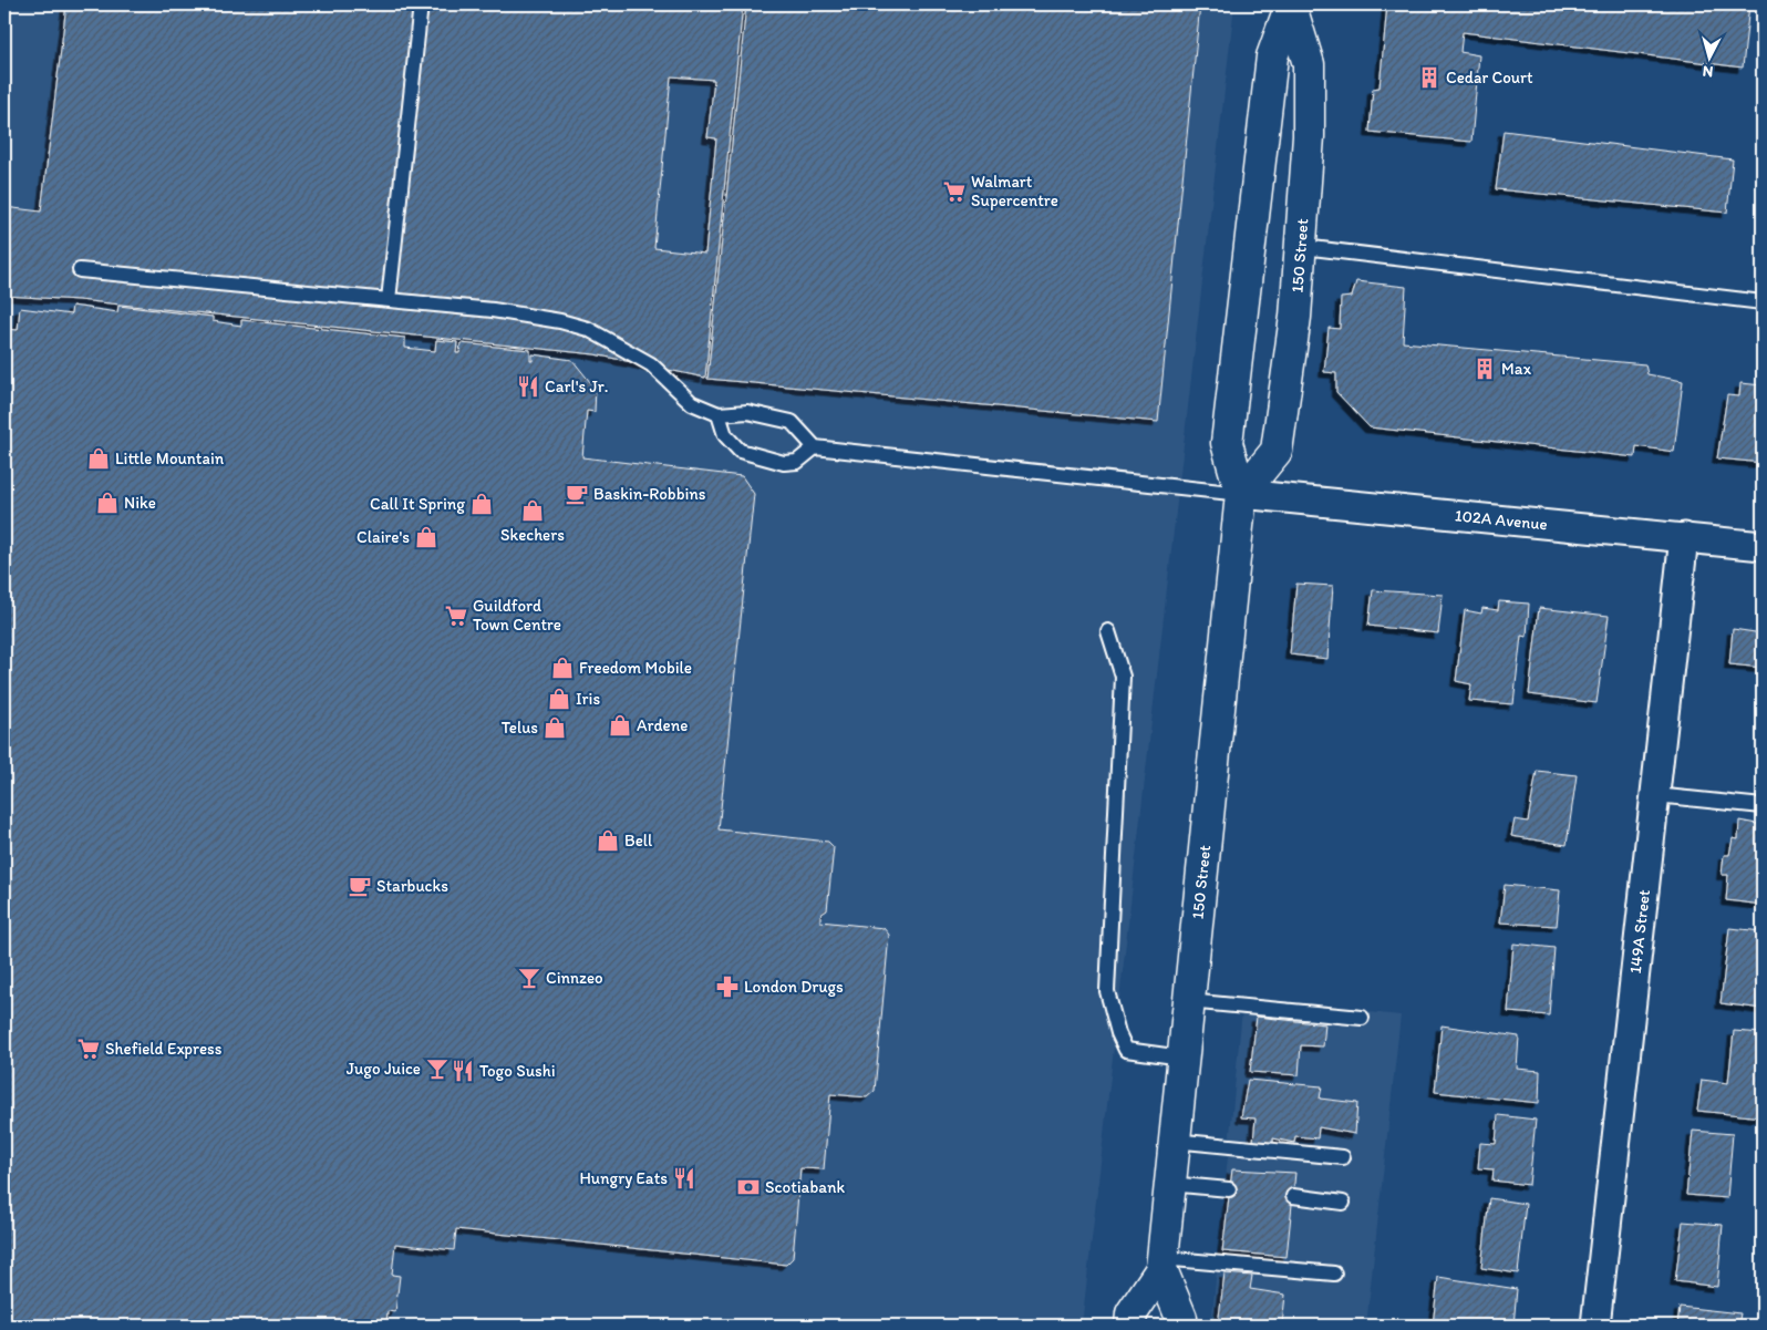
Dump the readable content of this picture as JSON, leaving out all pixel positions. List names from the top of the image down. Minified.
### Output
{"streets":{"main road":["150 Street"],"street":["102A Avenue","149A Street"]},"crossings":[["150 Street","102A Avenue"],["102A Avenue","149A Street"]],"places":{"building":["Cedar Court","Max"],"supermarket":["Walmart Supercentre","Guildford Town Centre","Shefield Express"],"restaurant":["Carl's Jr.","Togo Sushi","Hungry Eats"],"shop":["Little Mountain","Nike","Call It Spring","Skechers","Claire's","Freedom Mobile","Iris","Ardene","Telus","Bell"],"cafe":["Baskin-Robbins","Starbucks"],"bar":["Cinnzeo","Jugo Juice"],"pharmacy":["London Drugs"],"bank":["Scotiabank"]},"north":"bottom"}
